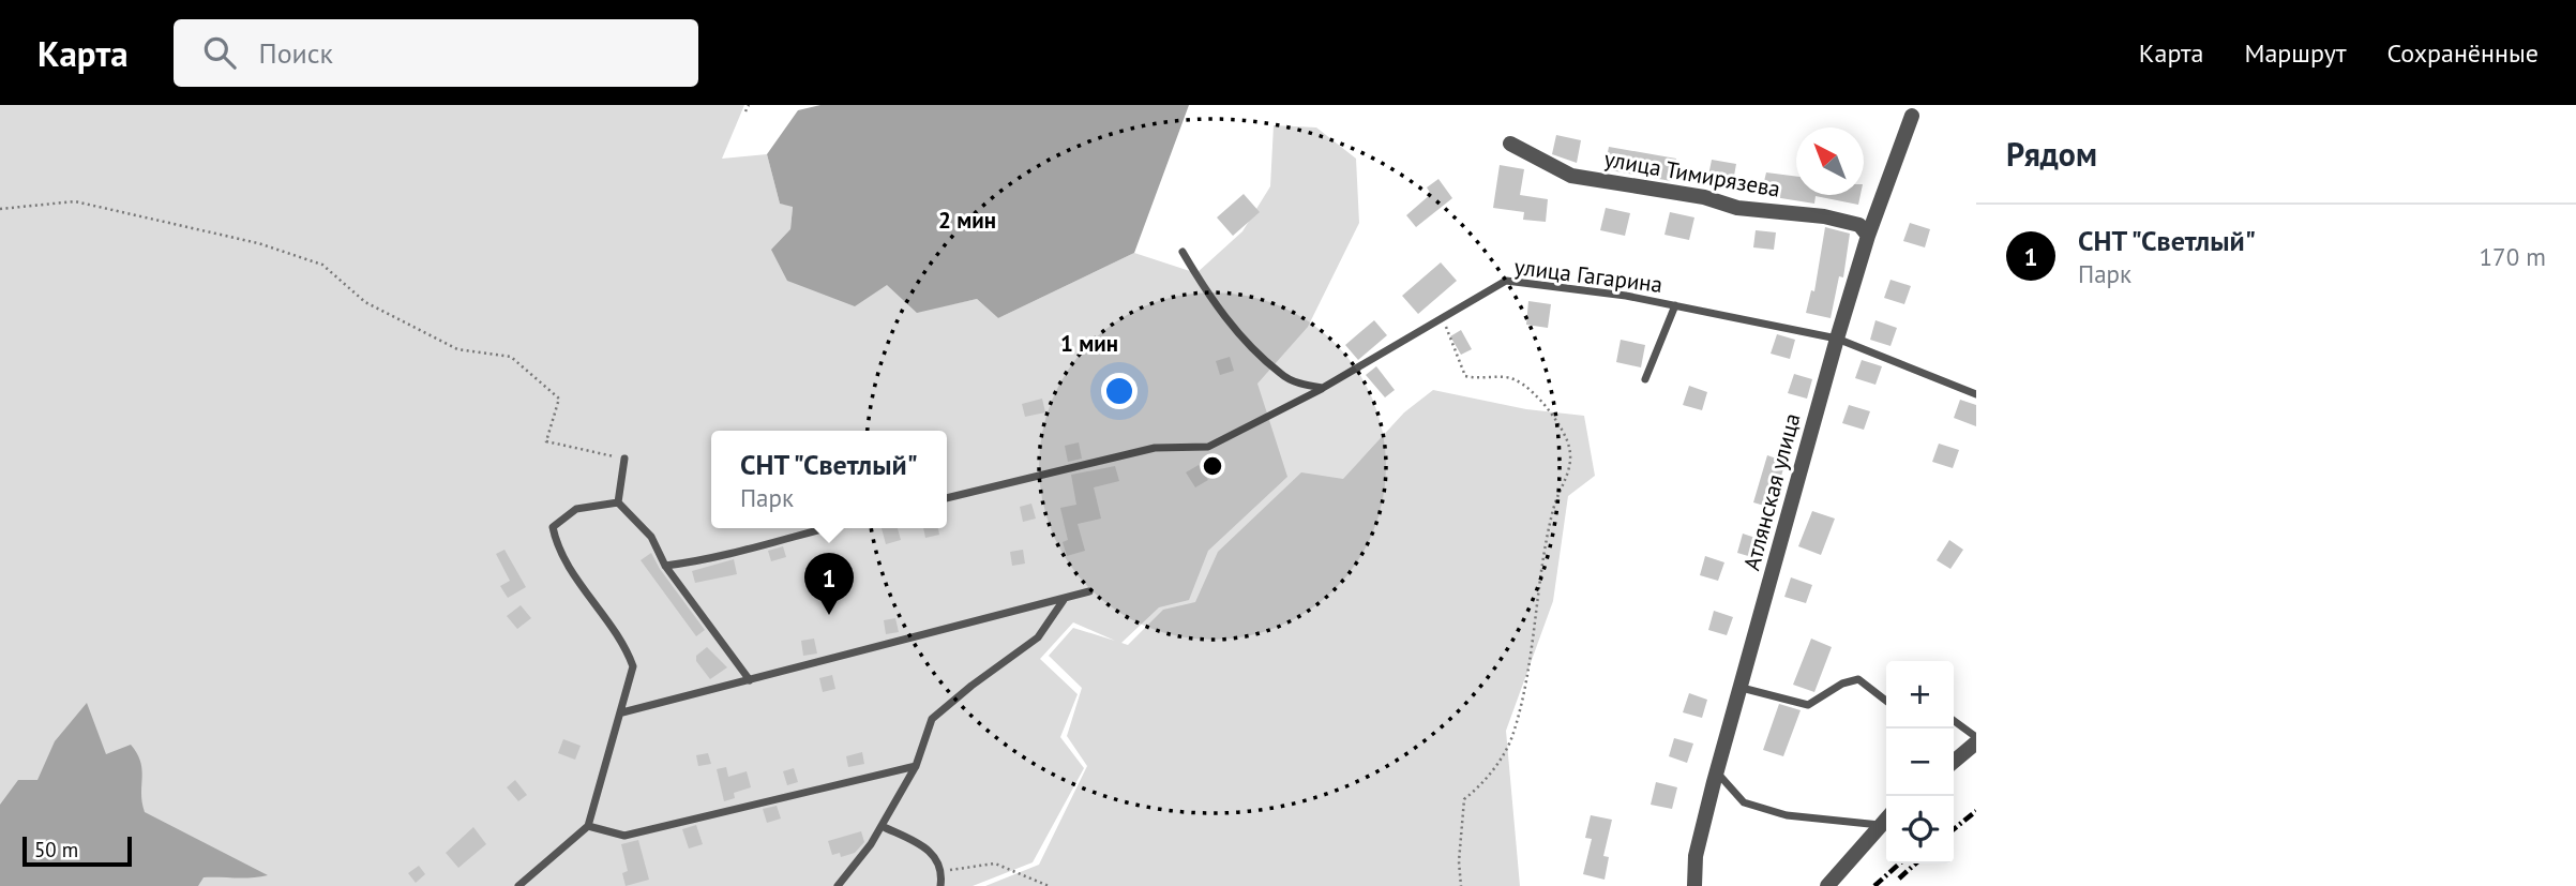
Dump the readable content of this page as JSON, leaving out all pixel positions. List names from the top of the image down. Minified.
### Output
{"streets":{"street":["улица Тимирязева","Атлянская улица"],"lane":["улица Гагарина"]},"crossings":[["улица Тимирязева","Атлянская улица"],["улица Гагарина","Атлянская улица"]],"scale_bar":"50 m","north":"top left","page":{"header":"Карта","search":"Поиск","nav":["Карта","Маршрут","Сохранённые"],"heading":"Рядом","list":[{"mark":"1","name":"СНТ \"Светлый\"","note":"Парк","value":"170 m"}],"popup":["СНТ \"Светлый\"","Парк"],"pins":"1","map_buttons":["+","−"],"scale":"50 m"},"rings":["2 мин","1 мин"]}
